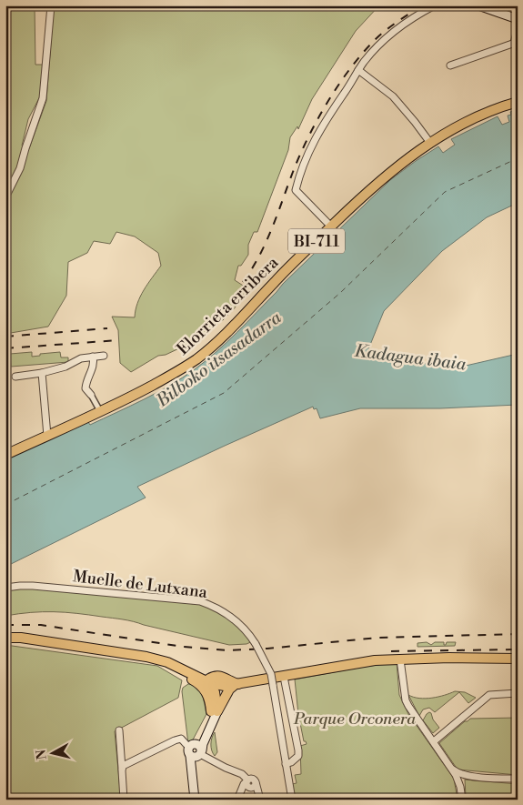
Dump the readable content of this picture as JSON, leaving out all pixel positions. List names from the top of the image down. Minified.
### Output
{"streets":{"main road":["BI-711","Elorrieta erribera"],"street":["Muelle de Lutxana"]},"crossings":[["BI-711","Elorrieta erribera"]],"water":["Kadagua ibaia","Bilboko itsasadarra"],"parks":["Parque Orconera"],"north":"left"}
